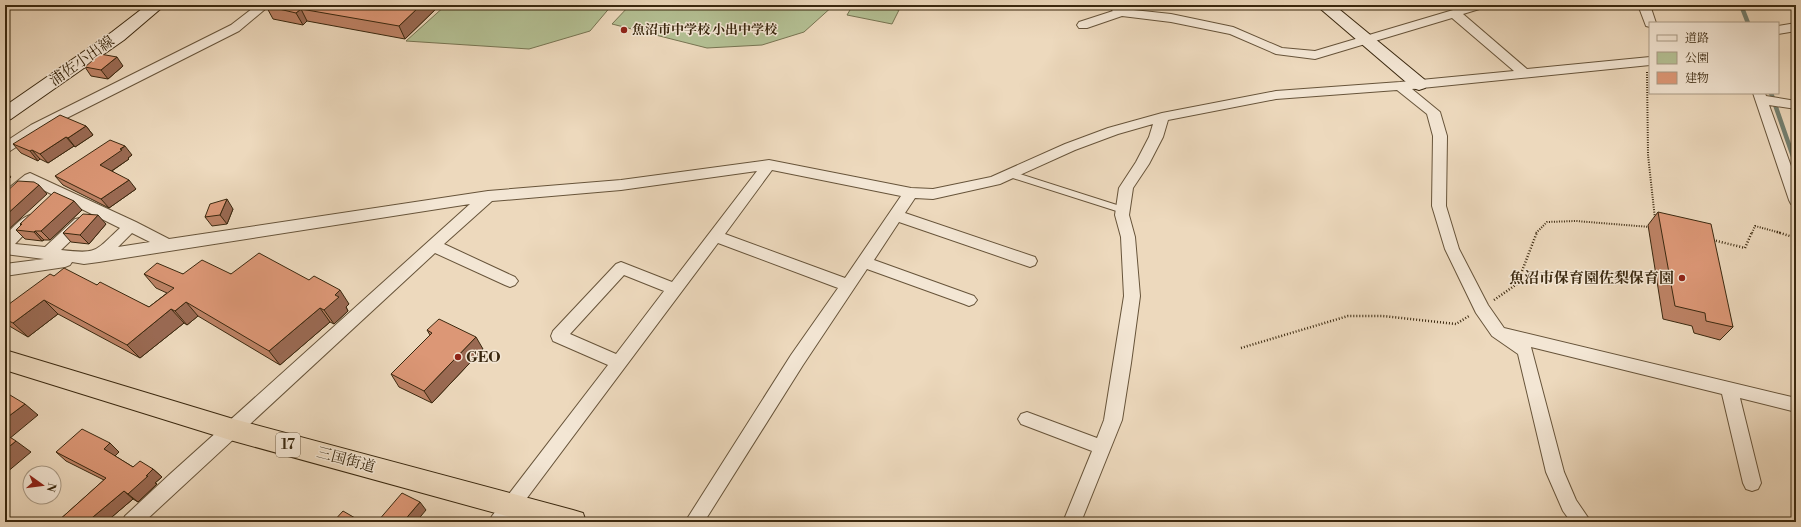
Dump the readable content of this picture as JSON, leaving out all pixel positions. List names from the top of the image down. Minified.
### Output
{"streets":{"highway":["17","三国街道"],"main road":["浦佐小出線"]},"places":["魚沼市中学校 小出中学校","魚沼市保育園佐梨保育園","GEO"],"legend":["道路","公園","建物"],"north":"right"}
